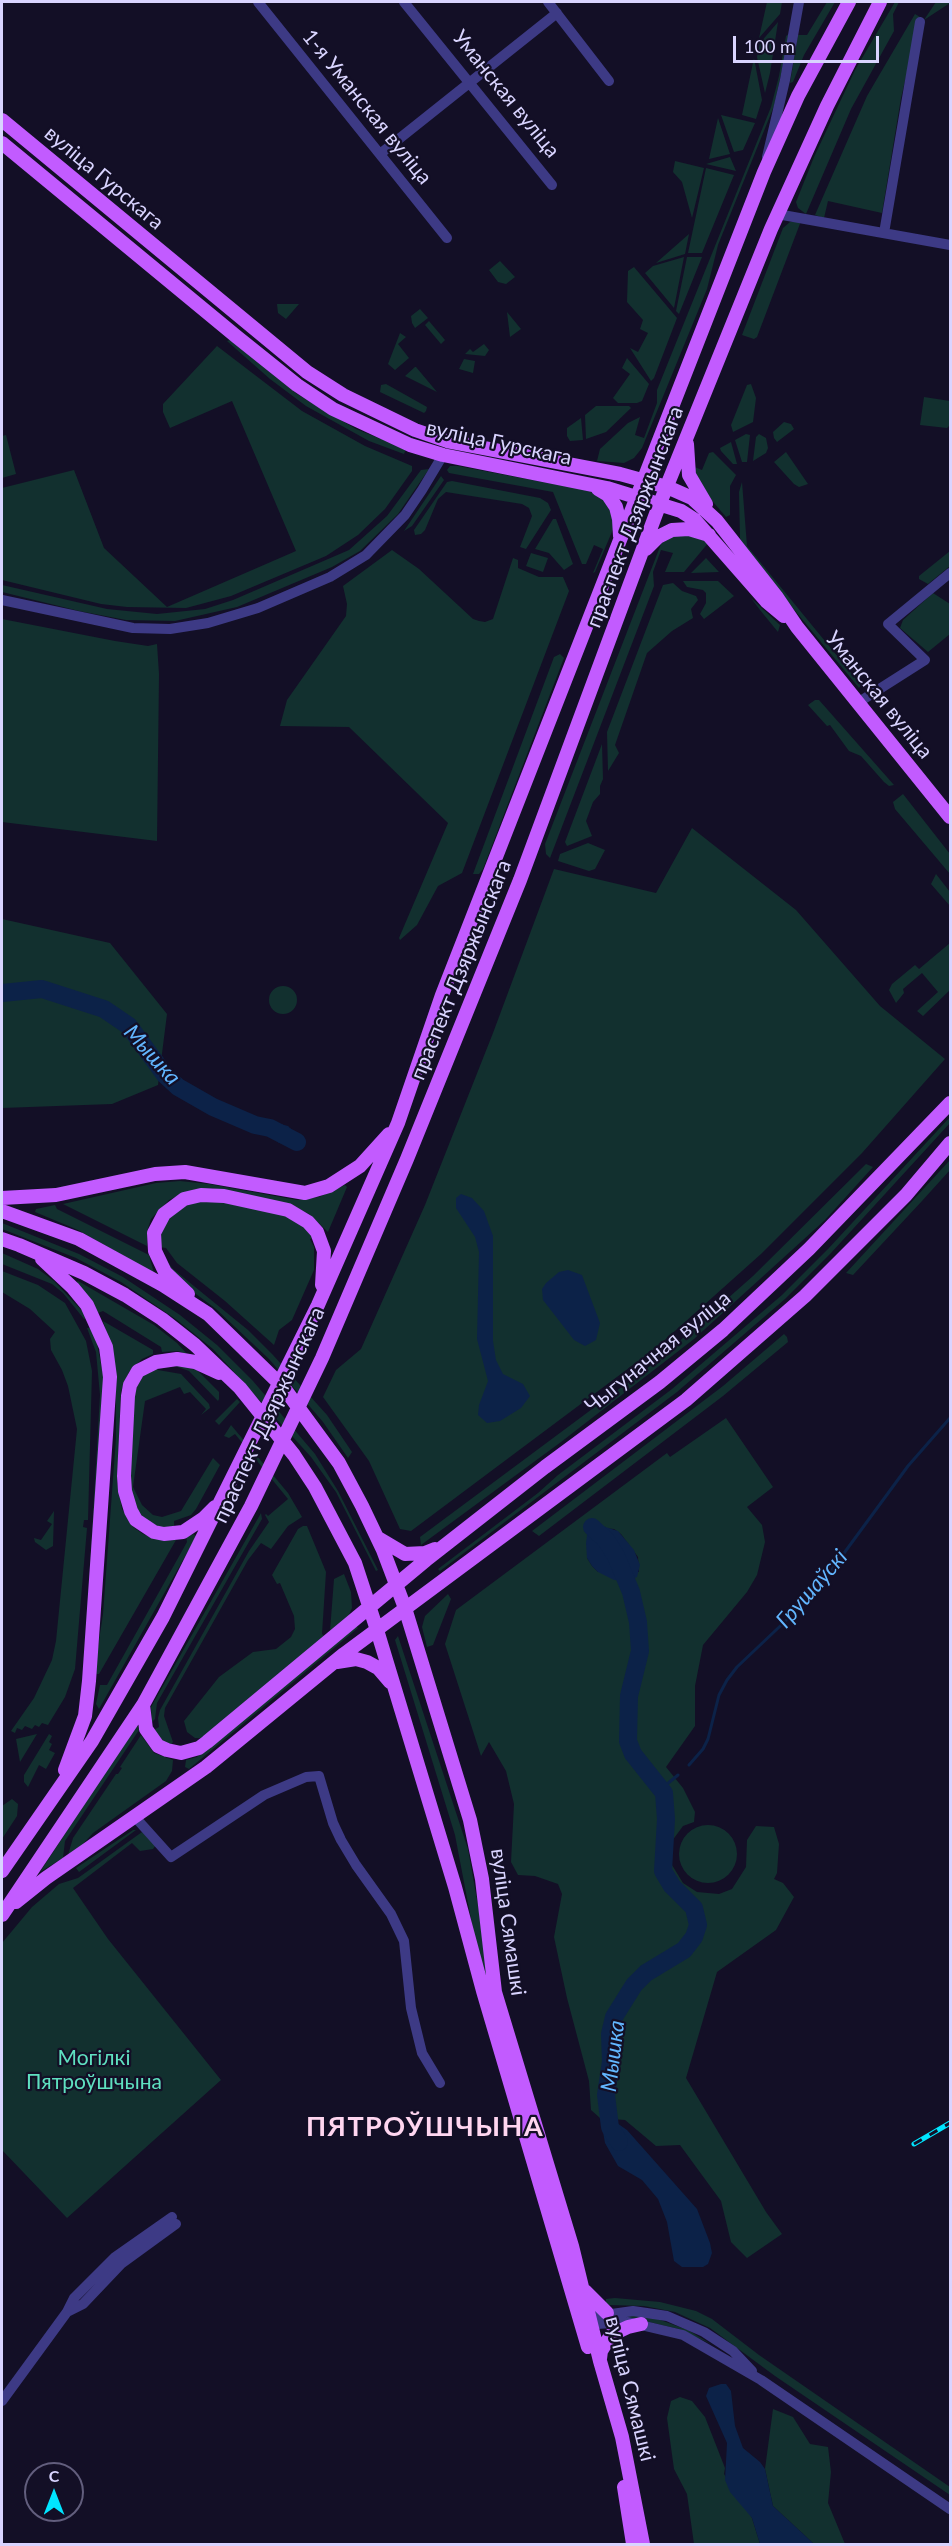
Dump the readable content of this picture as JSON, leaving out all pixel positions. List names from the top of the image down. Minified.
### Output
{"streets":{"main road":["Уманская вуліца","вуліца Гурскага","праспект Дзяржынскага","Чыгуначная вуліца","вуліца Сямашкі"],"street":["1-я Уманская вуліца"]},"crossings":[["Уманская вуліца","вуліца Гурскага"],["Уманская вуліца","праспект Дзяржынскага"],["вуліца Гурскага","праспект Дзяржынскага"],["праспект Дзяржынскага","Чыгуначная вуліца"],["Чыгуначная вуліца","вуліца Сямашкі"]],"districts":["ПЯТРОЎШЧЫНА"],"water":["Мышка","Грушаўскі"],"parks":["Могілкі Пятроўшчына"],"scale_bar":"100 m","north":"top"}
